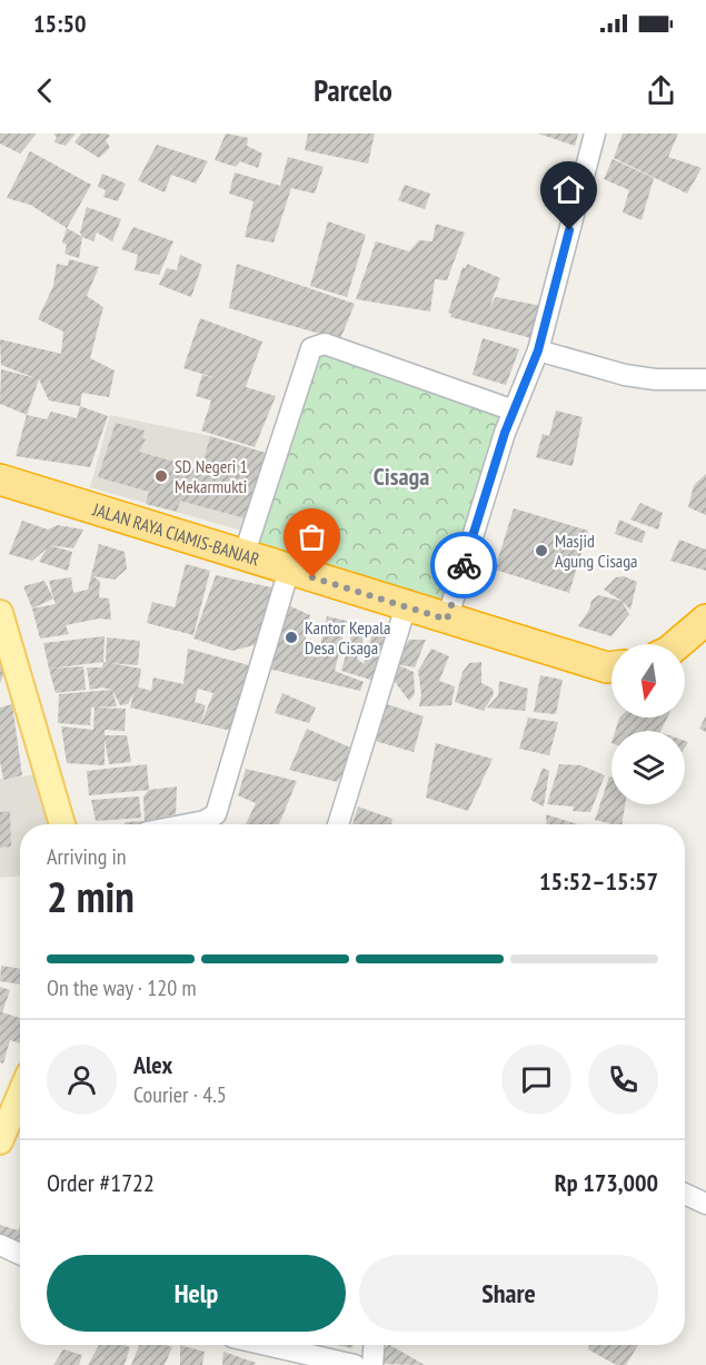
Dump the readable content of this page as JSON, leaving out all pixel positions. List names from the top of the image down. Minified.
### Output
{"streets":{"highway":["JALAN RAYA CIAMIS-BANJAR"]},"districts":["Cisaga"],"places":["SD Negeri 1 Mekarmukti","Masjid Agung Cisaga","Kantor Kepala Desa Cisaga"],"north":"bottom","page":{"status":"15:50","header":"Parcelo","heading":["2 min","Arriving in","15:52–15:57"],"panel":["Alex","Courier · 4.5","Order #1722","Rp 173,000"],"bar":"On the way · 120 m","buttons":["Help","Share"]}}
